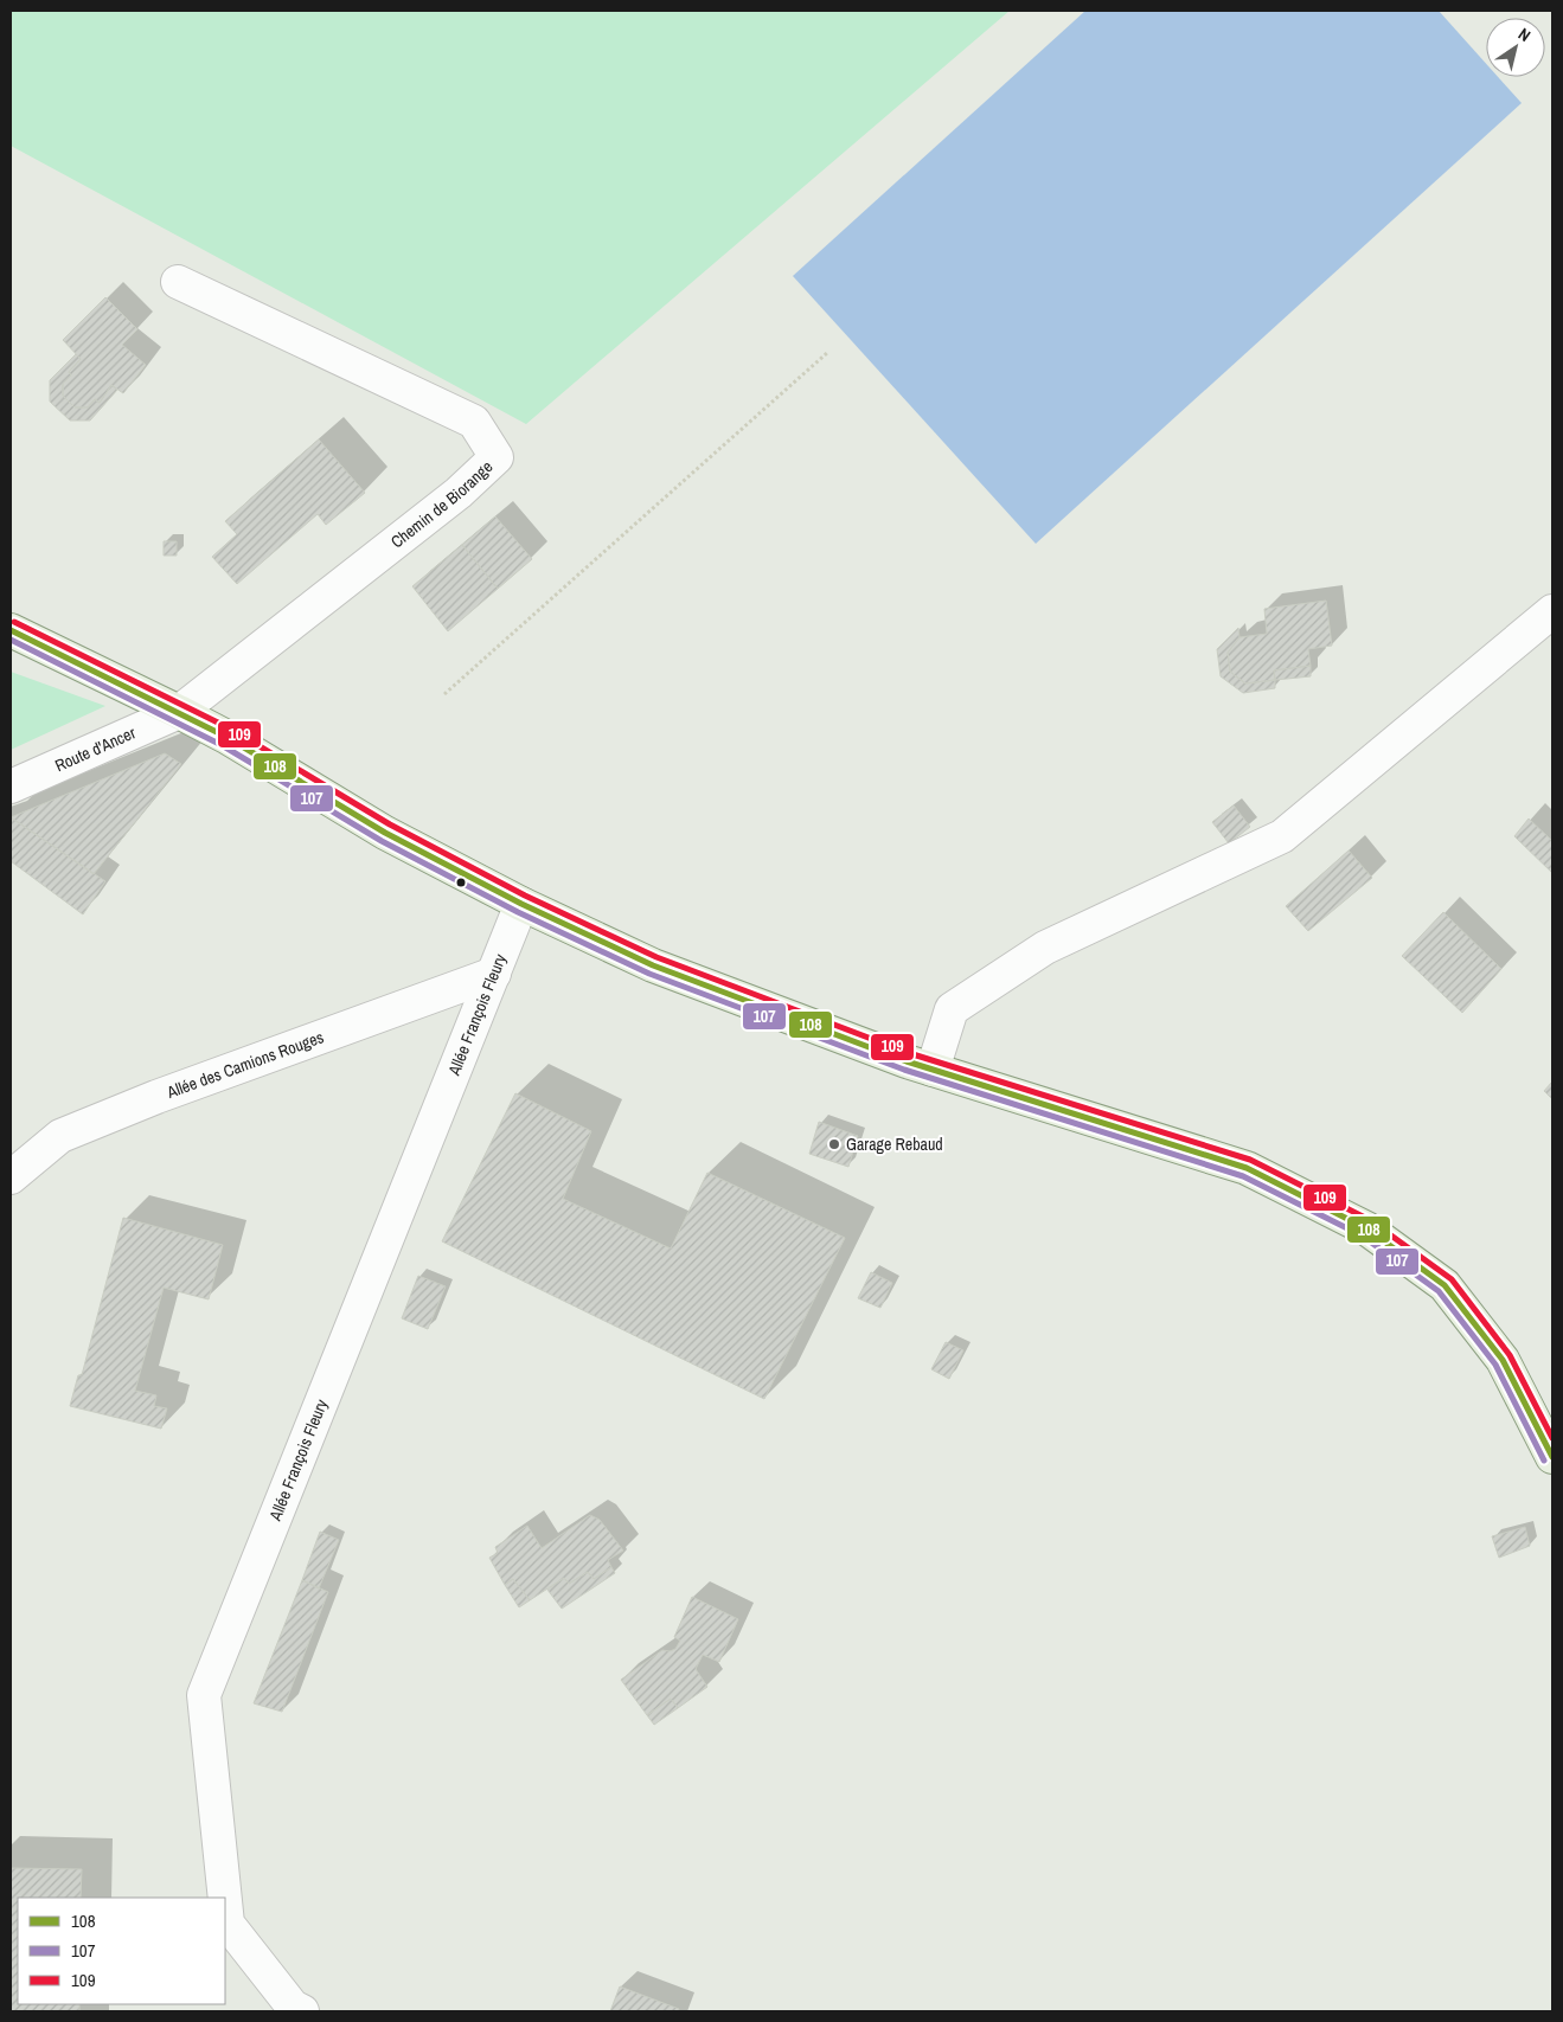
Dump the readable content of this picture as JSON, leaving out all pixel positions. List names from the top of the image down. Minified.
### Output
{"streets":{"street":["Chemin de Biorange","Route d'Ancer","Allée François Fleury","Allée des Camions Rouges"]},"crossings":[["Chemin de Biorange","Route d'Ancer"],["Allée François Fleury","Allée des Camions Rouges"]],"places":["Garage Rebaud"],"lines":["transit line 109","transit line 108","transit line 107"],"legend":["108","107","109"],"north":"top right"}
